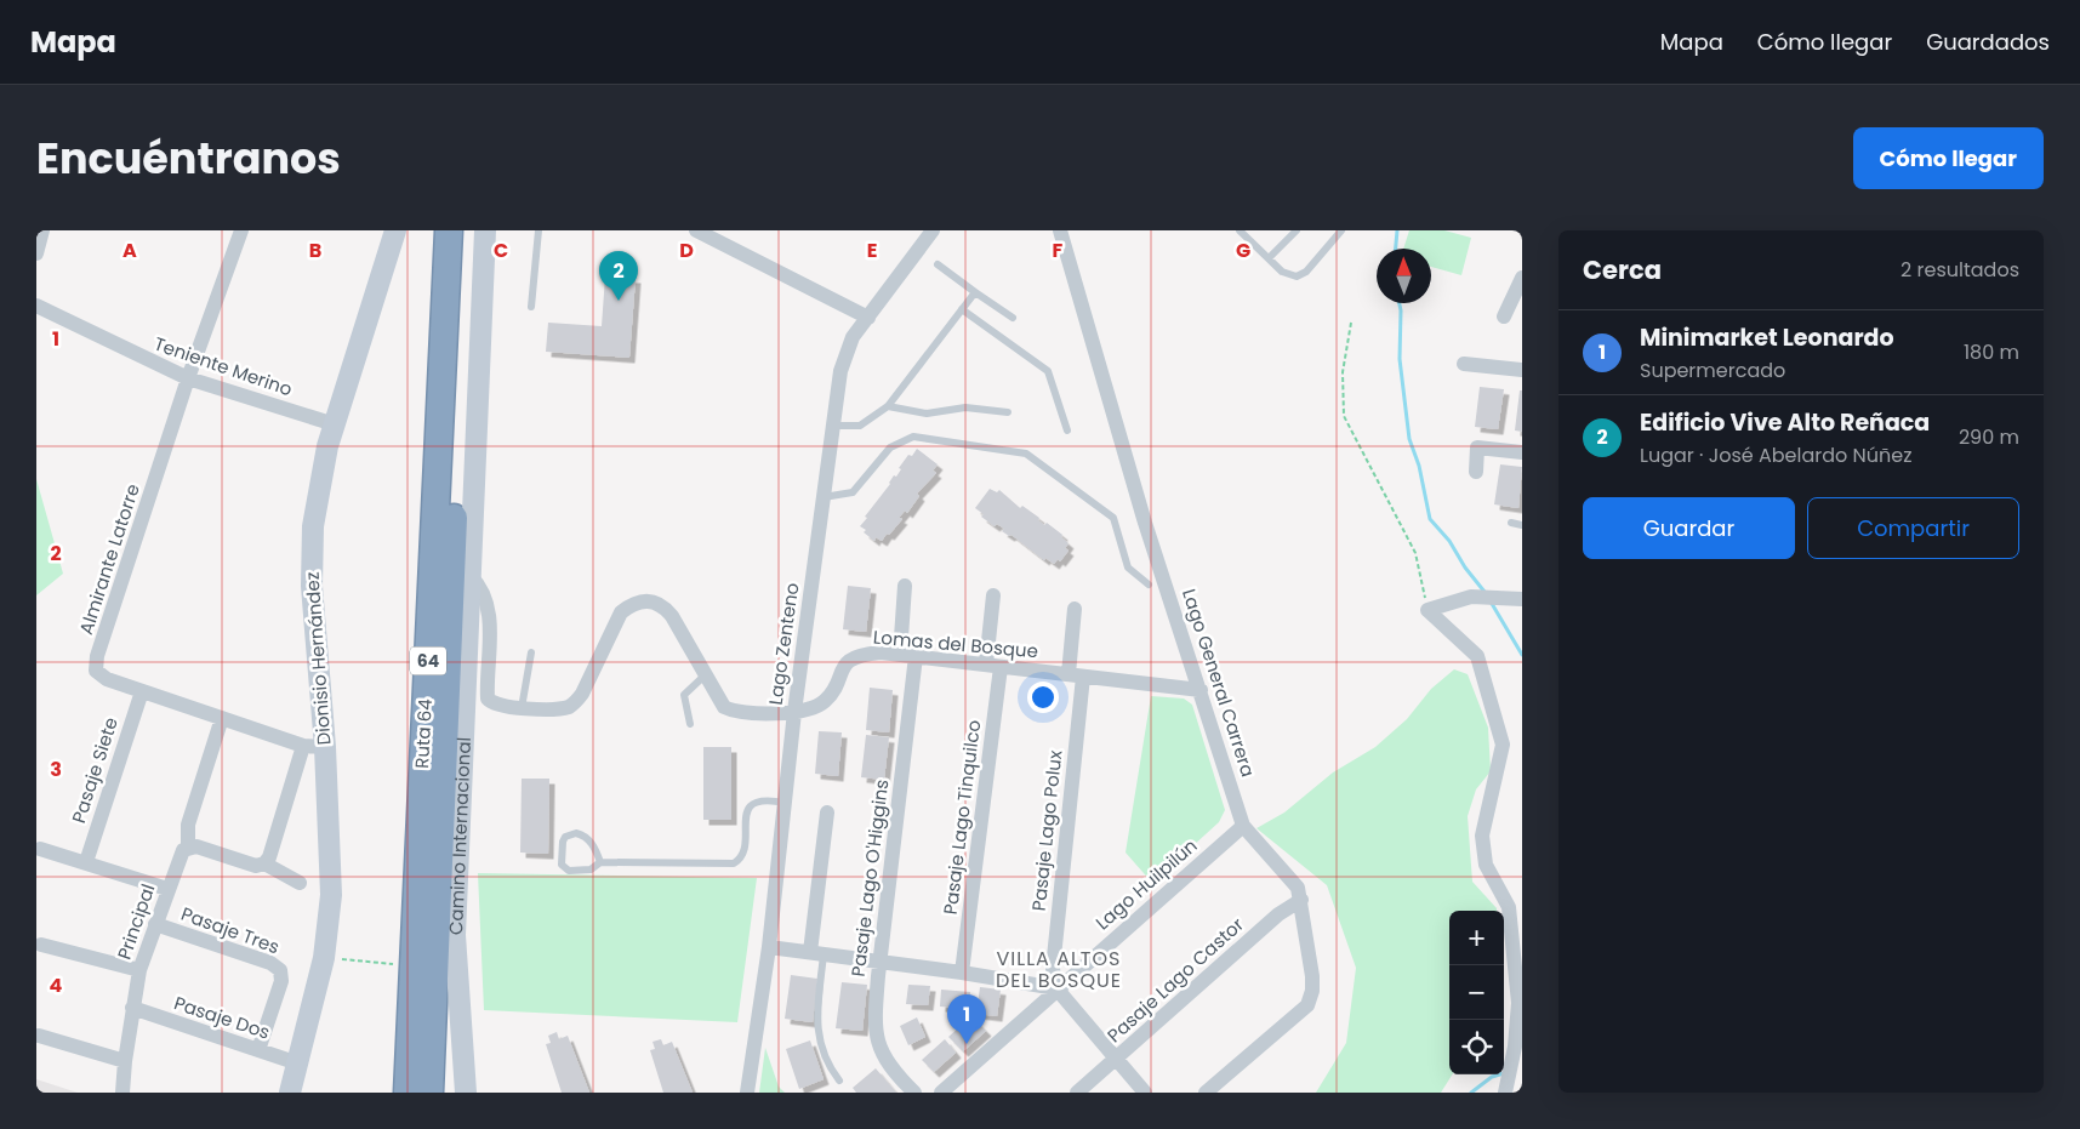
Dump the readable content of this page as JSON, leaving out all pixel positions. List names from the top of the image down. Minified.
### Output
{"streets":{"highway":["64","Ruta 64"],"street":["Teniente Merino","Almirante Latorre","Lago Zenteno","Lomas del Bosque","Dionisio Hernández","Lago General Carrera","Pasaje Siete","Pasaje Lago Tinquilco","Pasaje Lago Polux","Camino Internacional","Pasaje Lago O'Higgins","Lago Huilpilún","Principal","Pasaje Tres","Pasaje Lago Castor","Pasaje Dos"]},"crossings":[["Teniente Merino","Almirante Latorre"],["Teniente Merino","Dionisio Hernández"],["Almirante Latorre","Dionisio Hernández"],["Almirante Latorre","Pasaje Siete"],["Lago Zenteno","Lomas del Bosque"],["Lomas del Bosque","Lago General Carrera"],["Lomas del Bosque","Pasaje Lago Tinquilco"],["Lomas del Bosque","Pasaje Lago Polux"],["Lomas del Bosque","Camino Internacional"],["Lomas del Bosque","Pasaje Lago O'Higgins"],["Dionisio Hernández","Pasaje Dos"],["Lago General Carrera","Lago Huilpilún"],["Lago General Carrera","Pasaje Lago Castor"],["Pasaje Lago Polux","Lago Huilpilún"],["Principal","Pasaje Tres"],["Principal","Pasaje Dos"],["Pasaje Tres","Pasaje Dos"]],"districts":["VILLA ALTOS DEL BOSQUE"],"north":"top","page":{"header":"Mapa","nav":["Mapa","Cómo llegar","Guardados"],"title":"Encuéntranos","buttons":["Cómo llegar",["Guardar","Compartir"]],"heading":["Cerca","2 resultados"],"pins":["2","1"],"list":[{"mark":"1","name":"Minimarket Leonardo","note":"Supermercado","value":"180 m"},{"mark":"2","name":"Edificio Vive Alto Reñaca","note":"Lugar · José Abelardo Núñez","value":"290 m"}],"map_buttons":["+","−"]},"grid":{"columns":["A","B","C","D","E","F","G"],"rows":["1","2","3","4"]}}
